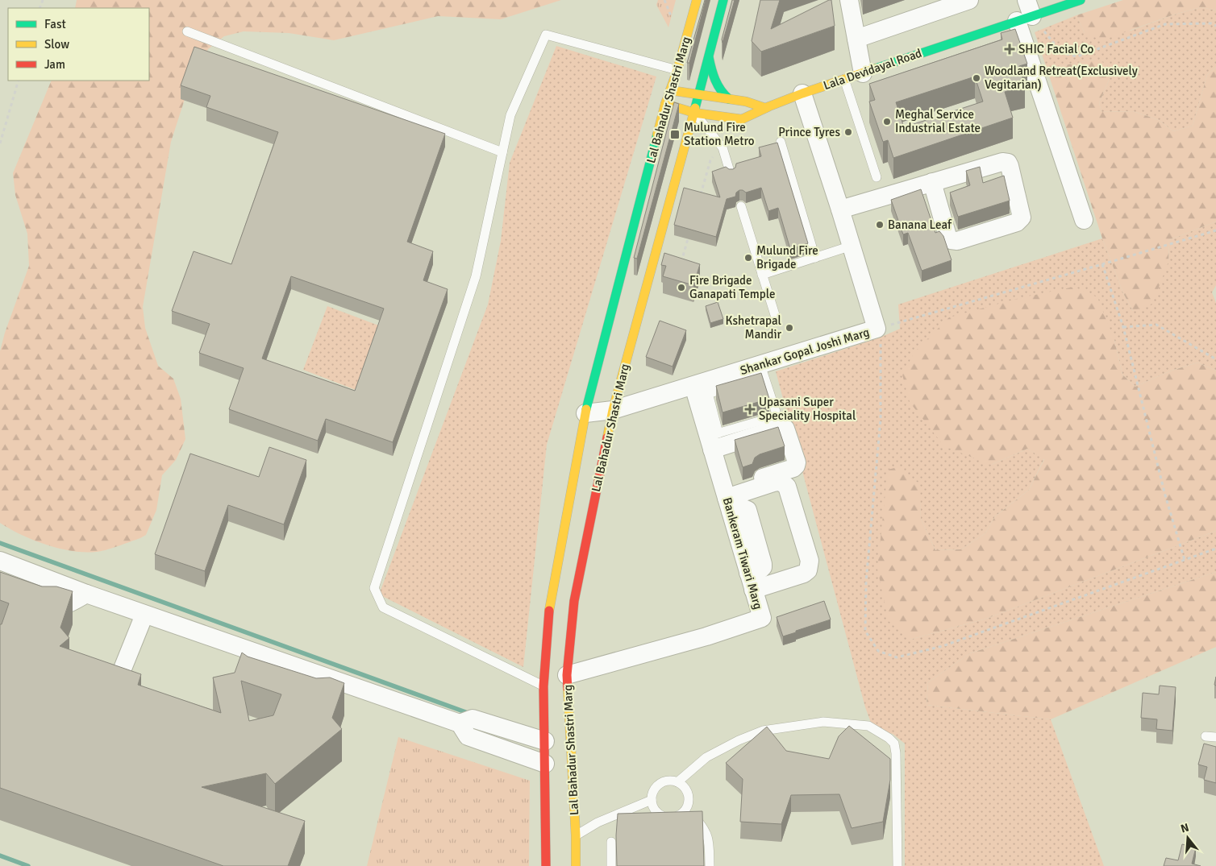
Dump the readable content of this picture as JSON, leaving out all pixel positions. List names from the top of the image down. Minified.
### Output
{"streets":{"main road":["Lala Devidayal Road","Lal Bahadur Shastri Marg"],"street":["Shankar Gopal Joshi Marg","Bankeram Tiwari Marg"]},"crossings":[["Lala Devidayal Road","Lal Bahadur Shastri Marg"],["Lala Devidayal Road","Shankar Gopal Joshi Marg"],["Lal Bahadur Shastri Marg","Shankar Gopal Joshi Marg"],["Lal Bahadur Shastri Marg","Bankeram Tiwari Marg"],["Shankar Gopal Joshi Marg","Bankeram Tiwari Marg"]],"places":{"health":["SHIC Facial Co","Upasani Super Speciality Hospital"],"other":["Woodland Retreat(Exclusively Vegitarian)","Meghal Service Industrial Estate","Prince Tyres","Banana Leaf","Mulund Fire Brigade","Fire Brigade Ganapati Temple","Kshetrapal Mandir"],"transit":["Mulund Fire Station Metro"]},"legend":["Fast","Slow","Jam"],"north":"top"}
